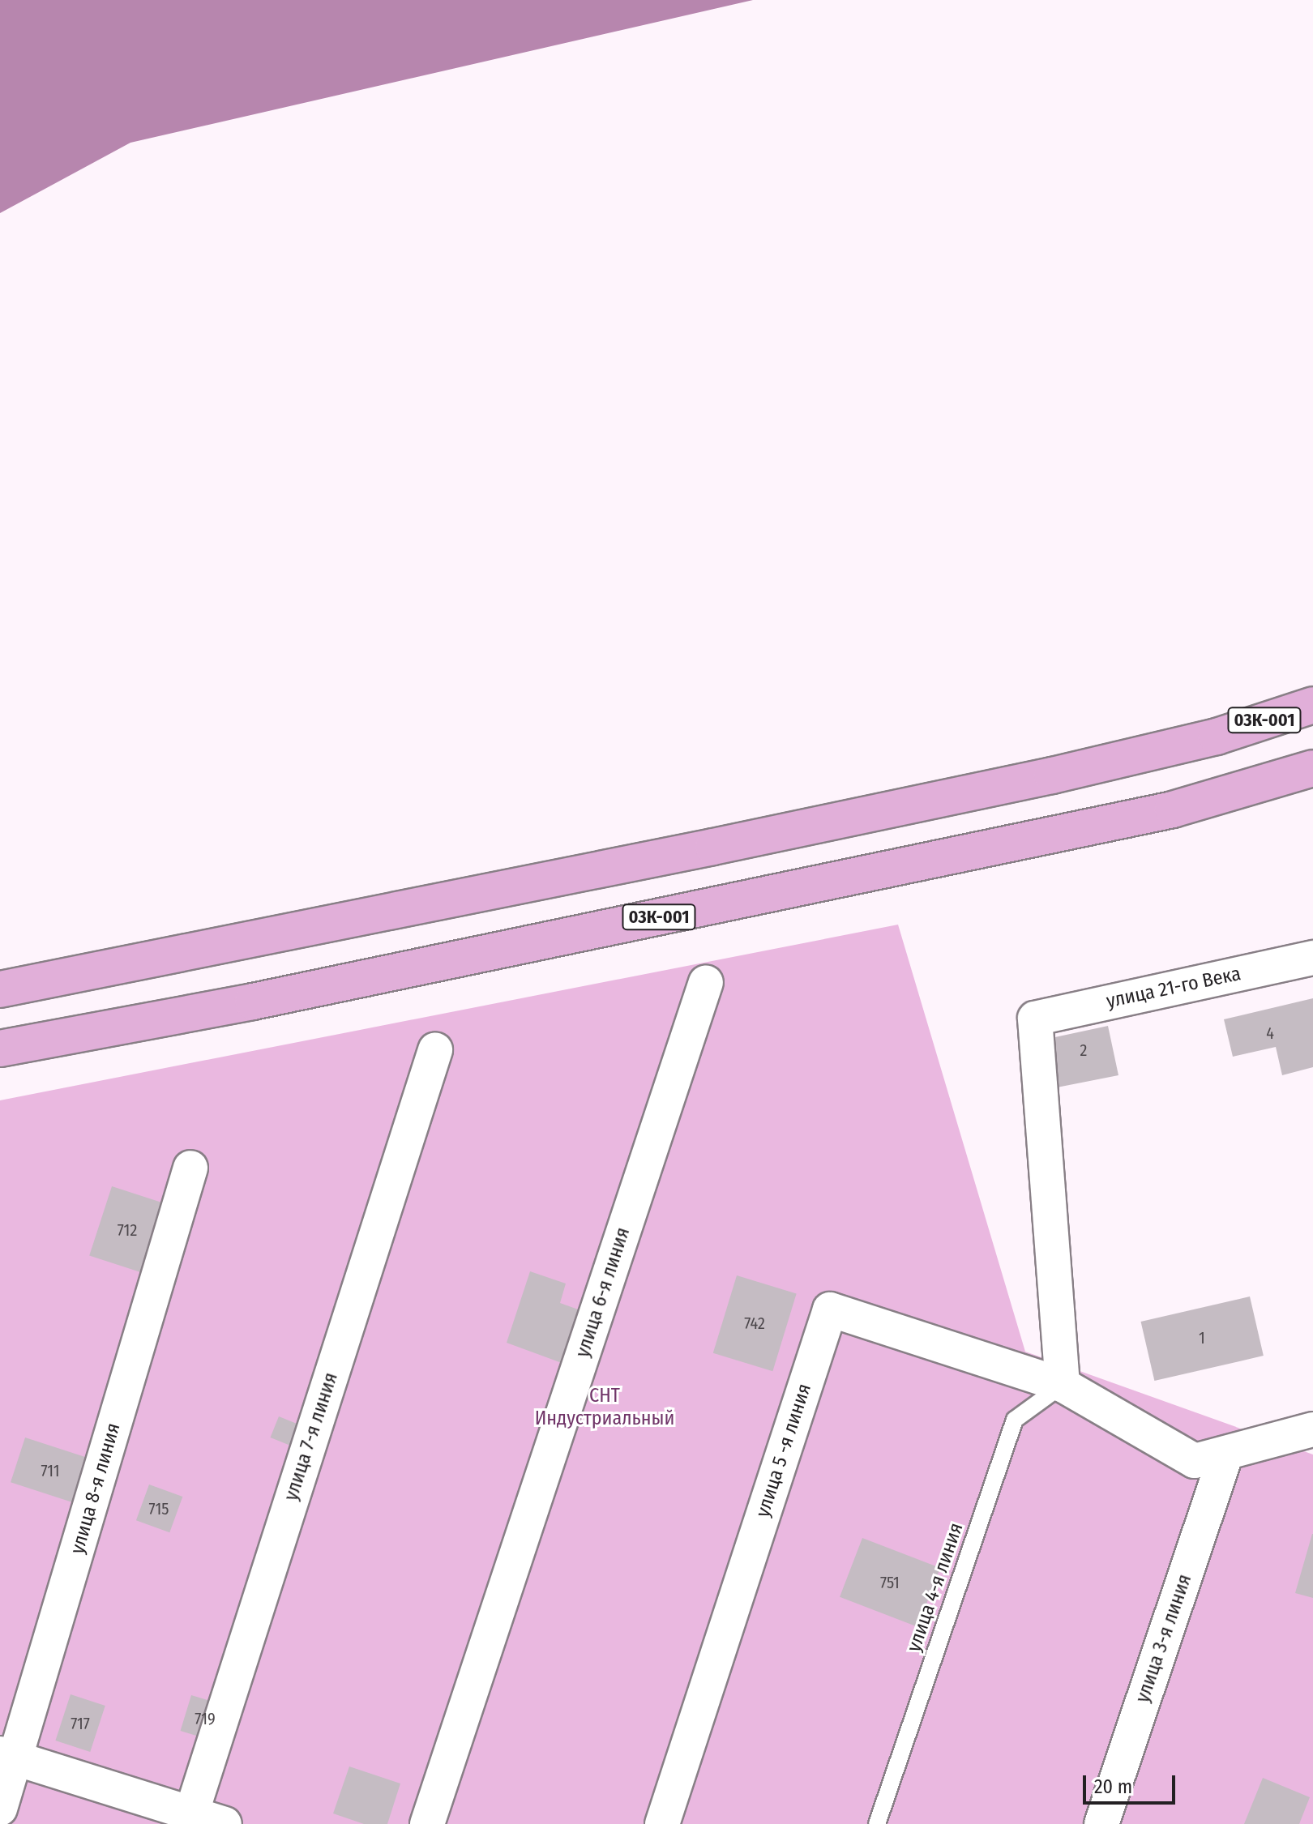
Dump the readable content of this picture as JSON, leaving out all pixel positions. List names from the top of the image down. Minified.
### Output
{"streets":{"main road":["03К-001"],"street":["улица 21-го Века","улица 6-я линия","улица 7-я линия","улица 5 -я линия","улица 8-я линия","улица 3-я линия"],"lane":["улица 4-я линия"]},"crossings":[["улица 21-го Века","улица 5 -я линия"],["улица 21-го Века","улица 4-я линия"],["улица 5 -я линия","улица 4-я линия"]],"parks":["СНТ Индустриальный"],"house_numbers":["4","2","712","742","1","711","715","751","719","717"],"scale_bar":"20 m"}
